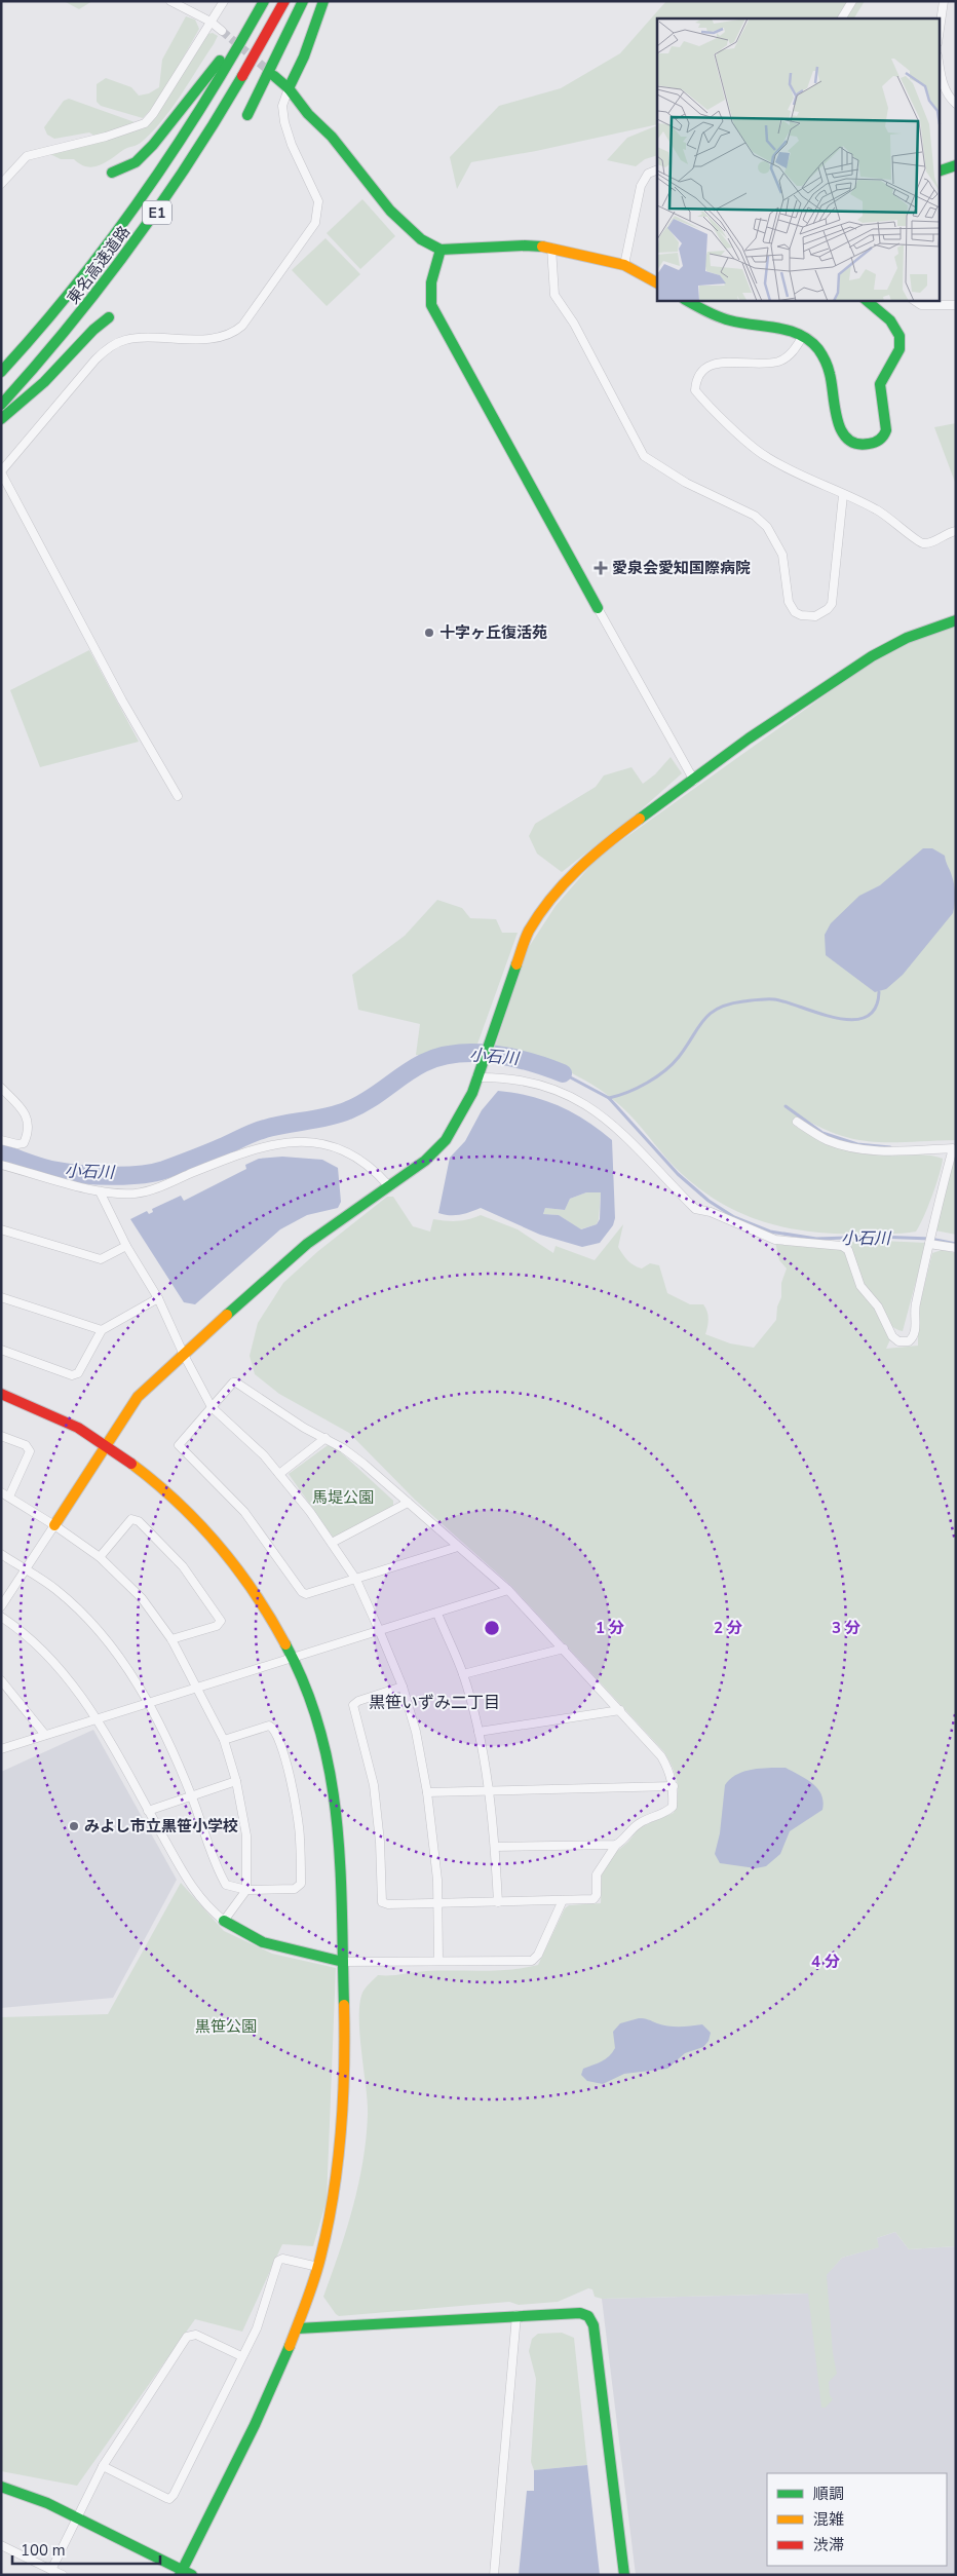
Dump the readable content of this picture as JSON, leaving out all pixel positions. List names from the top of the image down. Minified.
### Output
{"streets":{"main road":["E1","東名高速道路"]},"districts":["黒笹いずみ二丁目"],"water":["小石川"],"parks":["馬堤公園","黒笹公園"],"places":{"health":["愛泉会愛知国際病院"],"other":["十字ヶ丘復活苑","みよし市立黒笹小学校"]},"legend":["順調","混雑","渋滞"],"scale_bar":"100 m","rings":["1 分","2 分","3 分","4 分"]}
